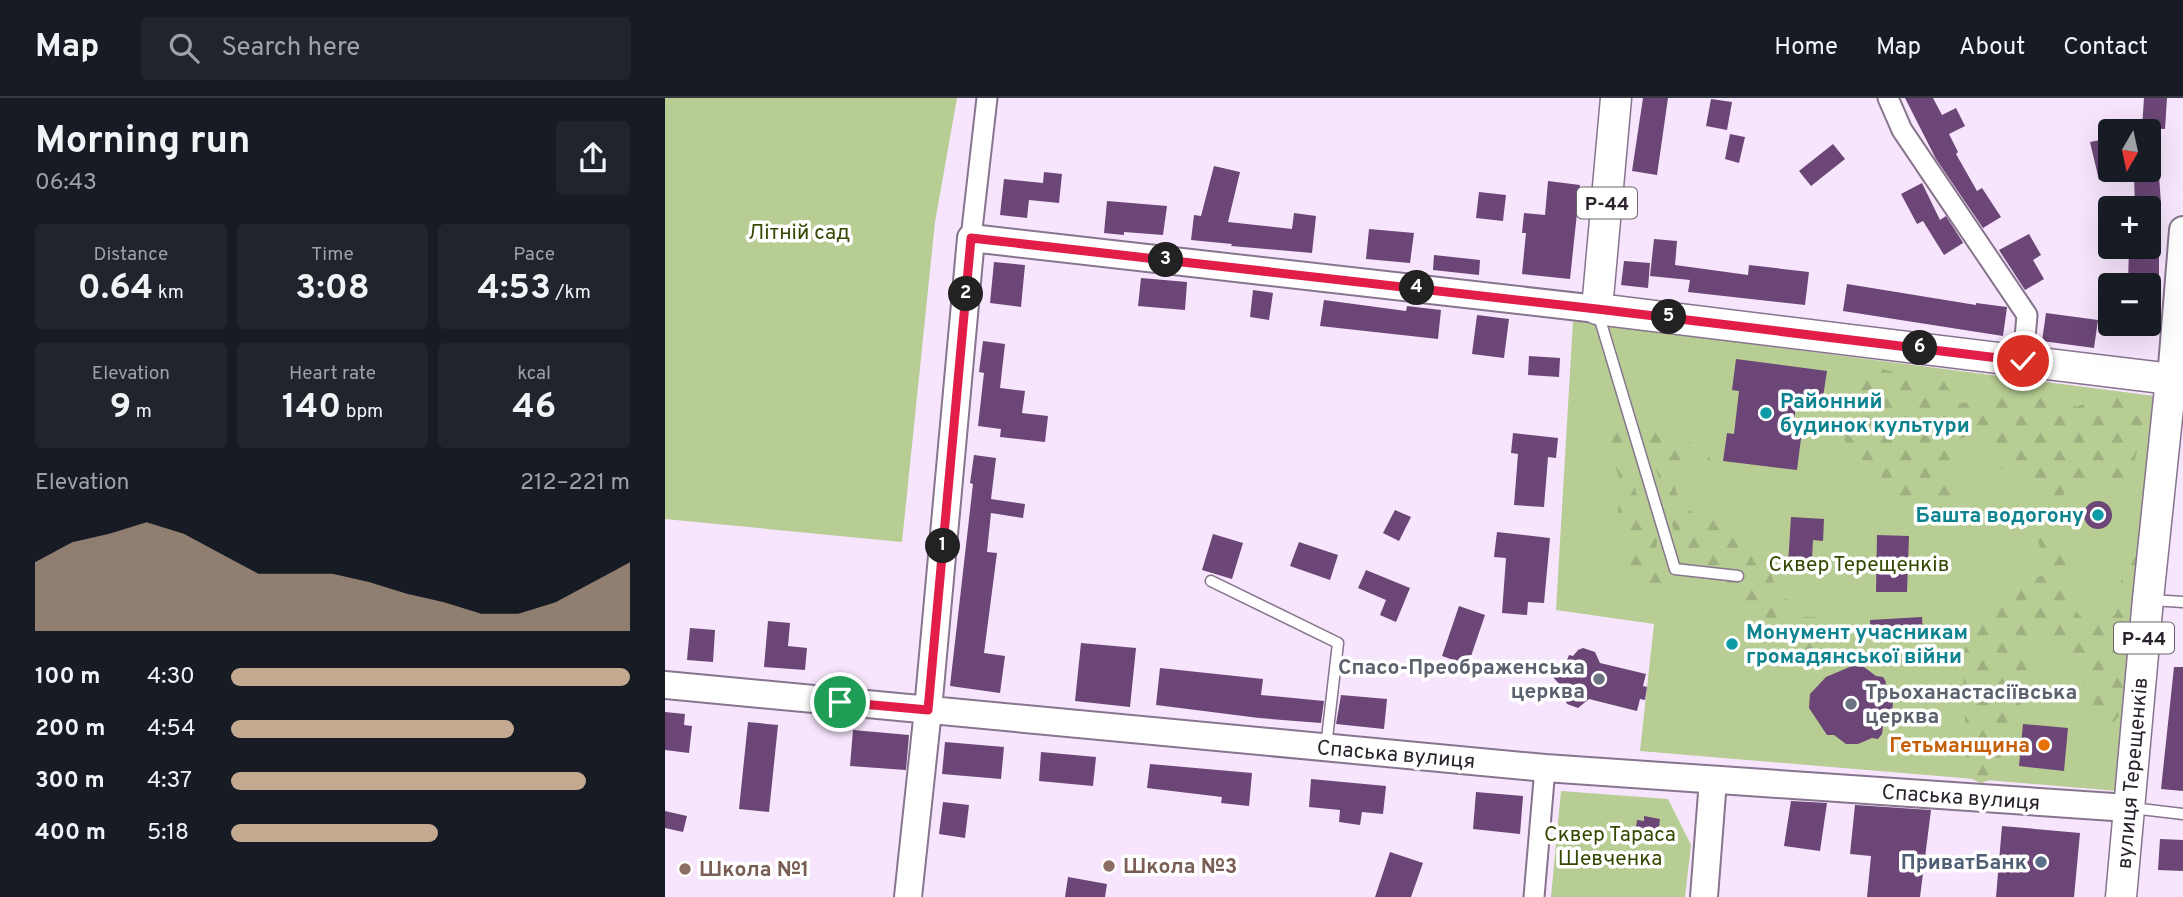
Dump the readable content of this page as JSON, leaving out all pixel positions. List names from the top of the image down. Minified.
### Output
{"streets":{"main road":["Р-44","вулиця Терещенків"],"street":["Спаська вулиця"]},"crossings":[["Спаська вулиця","вулиця Терещенків"]],"parks":["Літній сад","Сквер Терещенків","Сквер Тараса Шевченка"],"places":["Районний будинок культури","Башта водогону","Монумент учасникам громадянської війни","Спасо-Преображенська церква","Трьоханастасіївська церква","Гетьманщина","ПриватБанк","Школа №3","Школа №1"],"north":"bottom","page":{"header":"Map","search":"Search here","nav":["Home","Map","About","Contact"],"heading":["Morning run","06:43"],"map_buttons":["+","−"],"stats":[["Distance","0.64 km"],["Time","3:08"],["Pace","4:53 /km"],["Elevation","9 m"],["Heart rate","140 bpm"],["kcal","46"]],"pins":["3","4","2","5","6","1"],"chart":["Elevation","212–221 m"],"list":[{"name":"100 m","note":"4:30"},{"name":"200 m","note":"4:54"},{"name":"300 m","note":"4:37"},{"name":"400 m","note":"5:18"}]}}
